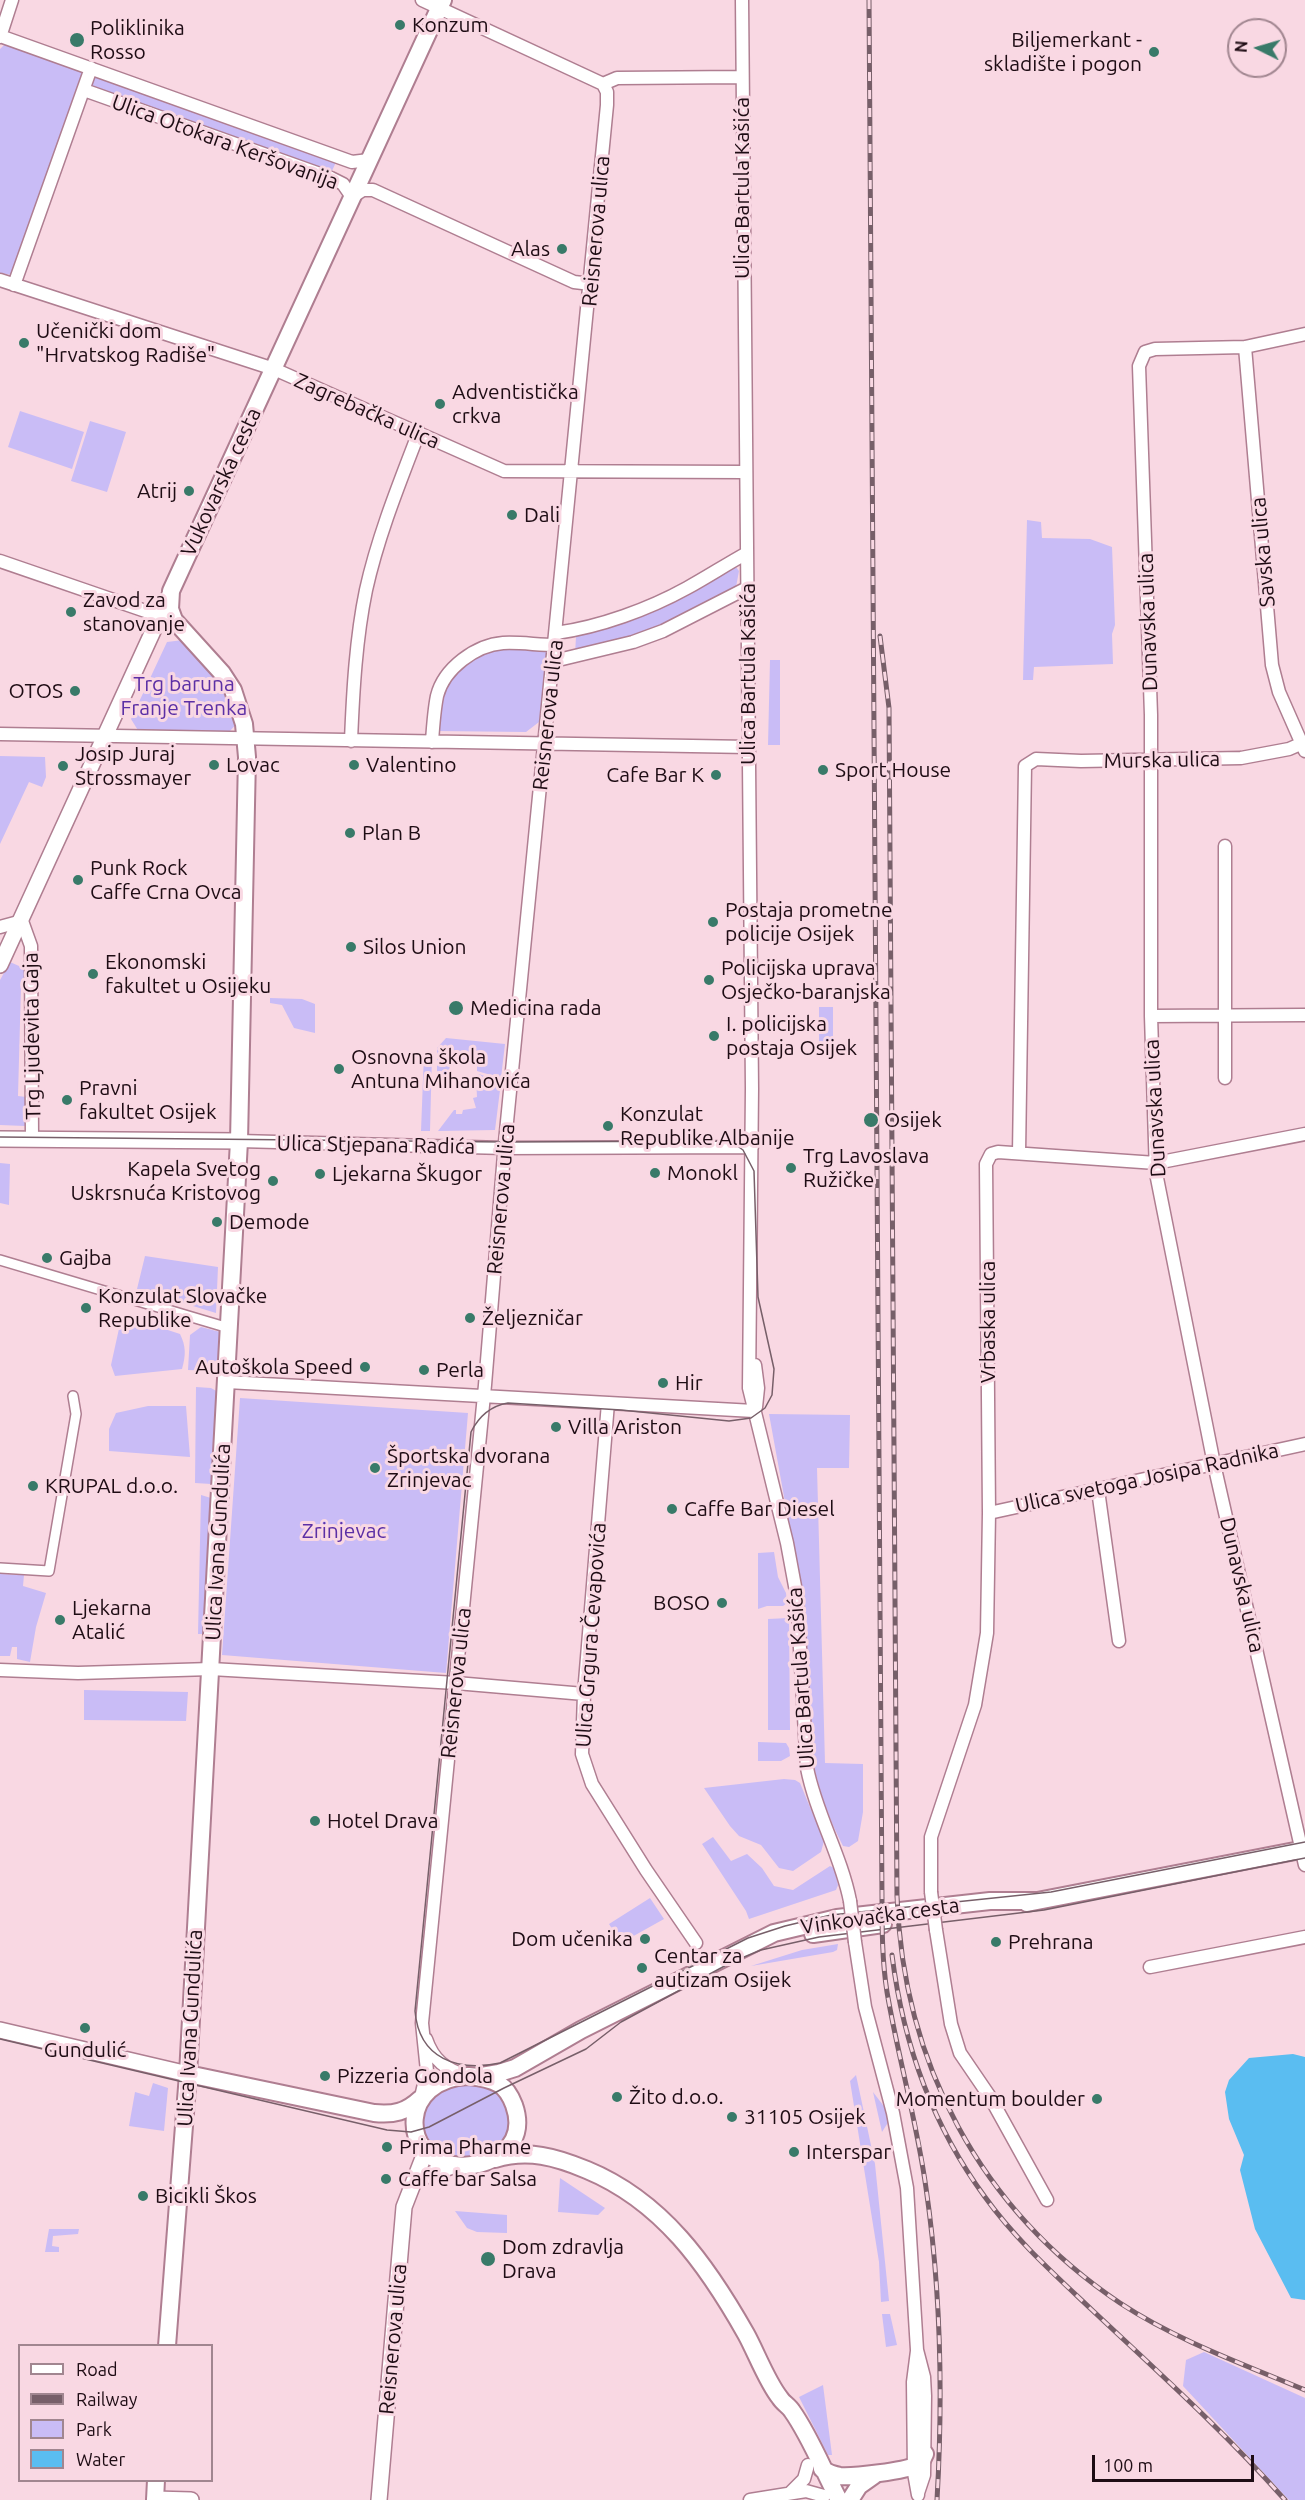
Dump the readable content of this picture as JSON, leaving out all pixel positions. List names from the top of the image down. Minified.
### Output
{"streets":{"main road":["Vukovarska cesta","Ulica Ivana Gundulića","Vinkovačka cesta"],"street":["Ulica Otokara Keršovanija","Ulica Bartula Kašića","Reisnerova ulica","Zagrebačka ulica","Savska ulica","Dunavska ulica","Murska ulica","Trg Ljudevita Gaja","Ulica Stjepana Radića","Vrbaska ulica","Ulica svetoga Josipa Radnika","Ulica Grgura Čevapovića"]},"crossings":[["Ulica Otokara Keršovanija","Reisnerova ulica"],["Ulica Otokara Keršovanija","Vukovarska cesta"],["Ulica Bartula Kašića","Zagrebačka ulica"],["Ulica Bartula Kašića","Ulica Stjepana Radića"],["Reisnerova ulica","Zagrebačka ulica"],["Reisnerova ulica","Ulica Stjepana Radića"],["Reisnerova ulica","Vinkovačka cesta"],["Zagrebačka ulica","Vukovarska cesta"],["Vukovarska cesta","Trg Ljudevita Gaja"],["Vukovarska cesta","Ulica Ivana Gundulića"],["Savska ulica","Dunavska ulica"],["Savska ulica","Murska ulica"],["Dunavska ulica","Murska ulica"],["Dunavska ulica","Ulica svetoga Josipa Radnika"],["Dunavska ulica","Vinkovačka cesta"],["Murska ulica","Vrbaska ulica"],["Trg Ljudevita Gaja","Ulica Stjepana Radića"],["Ulica Stjepana Radića","Ulica Ivana Gundulića"],["Vrbaska ulica","Ulica svetoga Josipa Radnika"]],"parks":["Trg baruna Franje Trenka","Zrinjevac"],"places":["Konzum","Poliklinika Rosso","Biljemerkant - skladište i pogon","Alas","Učenički dom \"Hrvatskog Radiše\"","Adventistička crkva","Atrij","Dali","Zavod za stanovanje","OTOS","Lovac","Valentino","Josip Juraj Strossmayer","Sport House","Cafe Bar K","Plan B","Punk Rock Caffe Crna Ovca","Postaja prometne policije Osijek","Silos Union","Ekonomski fakultet u Osijeku","Policijska uprava Osječko-baranjska","Medicina rada","I. policijska postaja Osijek","Osnovna škola Antuna Mihanovića","Pravni fakultet Osijek","Osijek","Konzulat Republike Albanije","Trg Lavoslava Ružičke","Monokl","Ljekarna Škugor","Kapela Svetog Uskrsnuća Kristovog","Demode","Gajba","Konzulat Slovačke Republike","Željezničar","Autoškola Speed","Perla","Hir","Villa Ariston","Športska dvorana Zrinjevac","KRUPAL d.o.o.","Caffe Bar Diesel","BOSO","Ljekarna Atalić","Hotel Drava","Dom učenika","Prehrana","Centar za autizam Osijek","Gundulić","Pizzeria Gondola","Žito d.o.o.","Momentum boulder","31105 Osijek","Prima Pharme","Interspar","Caffe bar Salsa","Bicikli Škos","Dom zdravlja Drava"],"legend":["Road","Railway","Park","Water"],"scale_bar":"100 m","north":"left"}
